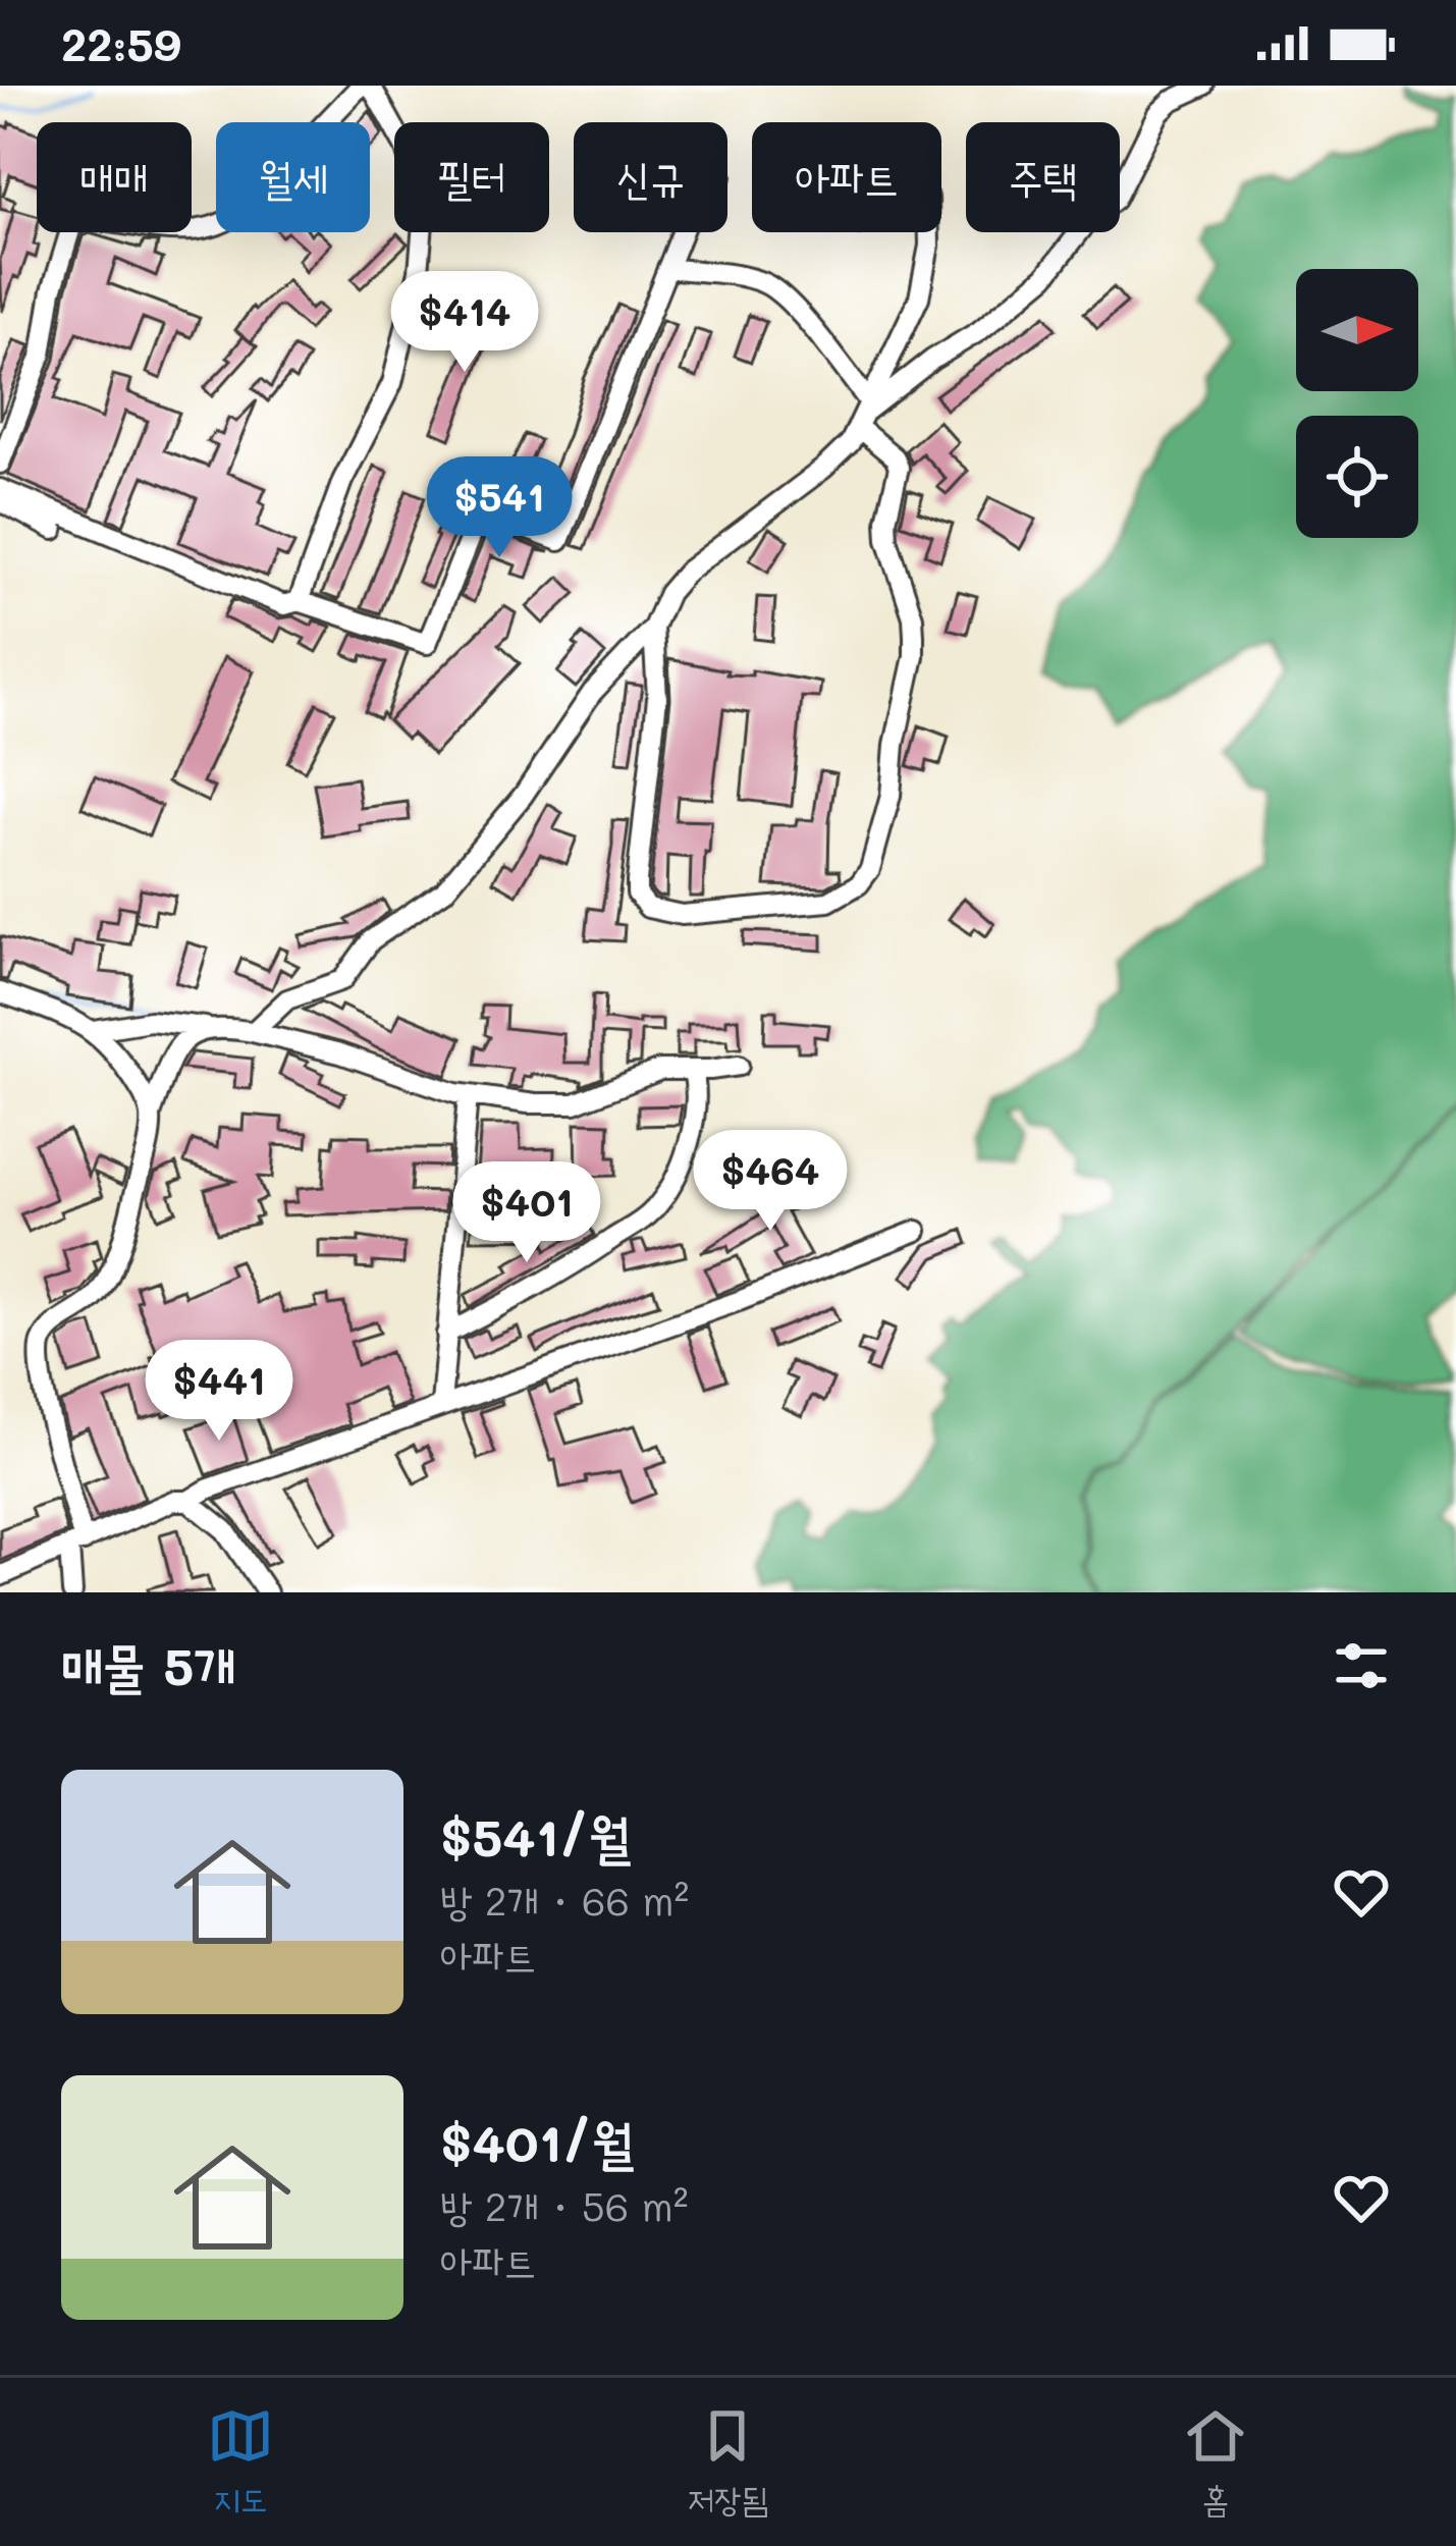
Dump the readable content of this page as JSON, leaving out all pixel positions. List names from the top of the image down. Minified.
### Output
{"north":"right","page":{"status":"22:59","chip":["매매","월세","필터","신규","아파트","주택"],"price":["$414","$541","$464","$401","$441"],"heading":"매물 5개","list":[{"name":"$541/월","note":"방 2개 · 66 m² · 아파트"},{"name":"$401/월","note":"방 2개 · 56 m² · 아파트"}],"tabs":["지도","저장됨","홈"]}}
